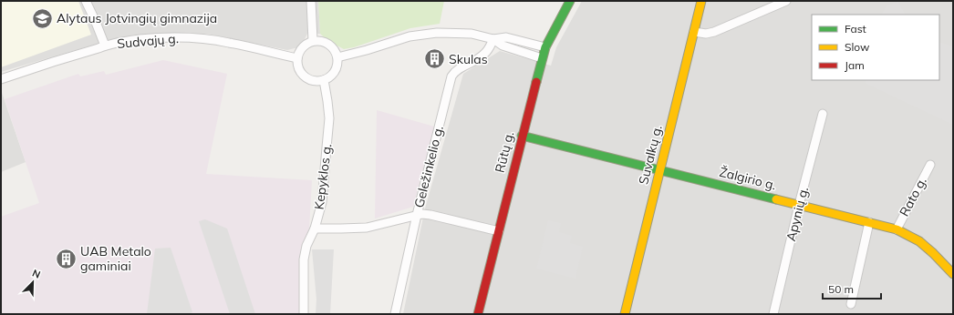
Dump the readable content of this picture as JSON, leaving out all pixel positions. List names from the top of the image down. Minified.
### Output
{"streets":{"street":["Sudvajų g.","Rūtų g.","Suvalkų g.","Geležinkelio g.","Kepyklos g.","Žalgirio g.","Rato g.","Apynių g."]},"crossings":[["Sudvajų g.","Kepyklos g."],["Rūtų g.","Žalgirio g."],["Suvalkų g.","Žalgirio g."],["Žalgirio g.","Rato g."],["Žalgirio g.","Apynių g."]],"places":{"school or university":["Alytaus Jotvingių gimnazija"],"building":["Skulas","UAB Metalo gaminiai"]},"legend":["Fast","Slow","Jam"],"scale_bar":"50 m","north":"top right"}
